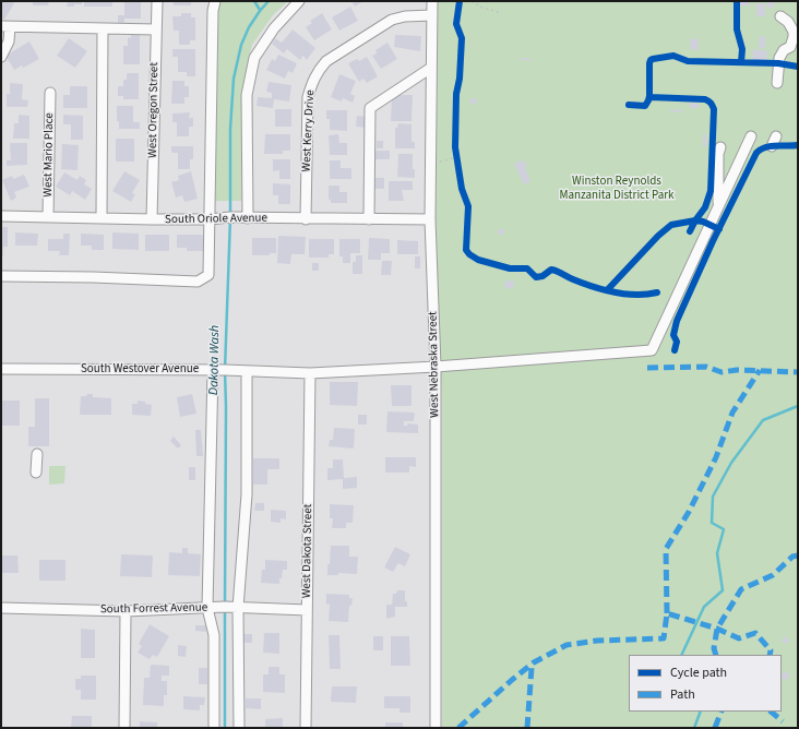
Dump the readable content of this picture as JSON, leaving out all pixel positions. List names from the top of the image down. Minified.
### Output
{"streets":{"street":["West Oregon Street","West Kerry Drive","West Mario Place","South Oriole Avenue","West Nebraska Street","South Westover Avenue","West Dakota Street","South Forrest Avenue"]},"crossings":[["West Oregon Street","South Oriole Avenue"],["West Kerry Drive","South Oriole Avenue"],["West Kerry Drive","West Nebraska Street"],["West Mario Place","South Oriole Avenue"],["South Oriole Avenue","West Nebraska Street"],["West Nebraska Street","South Westover Avenue"],["South Westover Avenue","West Dakota Street"],["West Dakota Street","South Forrest Avenue"]],"water":["Dakota Wash"],"parks":["Winston Reynolds Manzanita District Park"],"legend":["Cycle path","Path"]}
